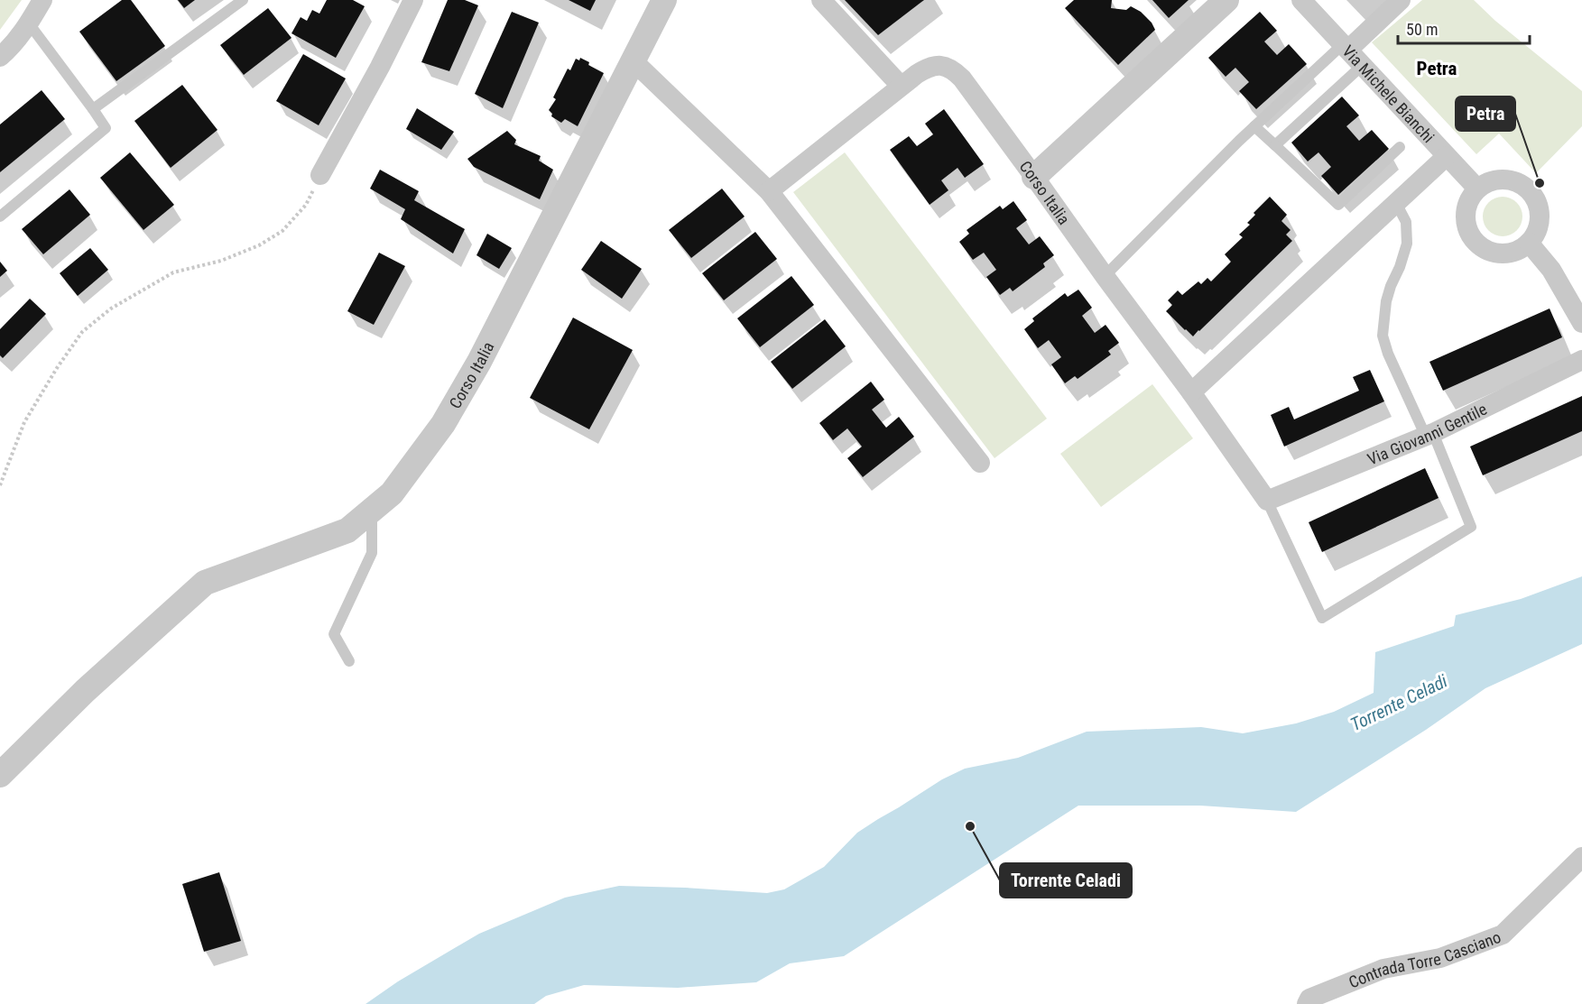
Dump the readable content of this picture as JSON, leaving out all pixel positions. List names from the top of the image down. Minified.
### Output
{"streets":{"street":["Via Michele Bianchi","Corso Italia","Via Giovanni Gentile","Contrada Torre Casciano"]},"crossings":[["Corso Italia","Via Giovanni Gentile"]],"districts":["Petra"],"water":["Torrente Celadi"],"places":["Petra","Torrente Celadi"],"scale_bar":"50 m"}
